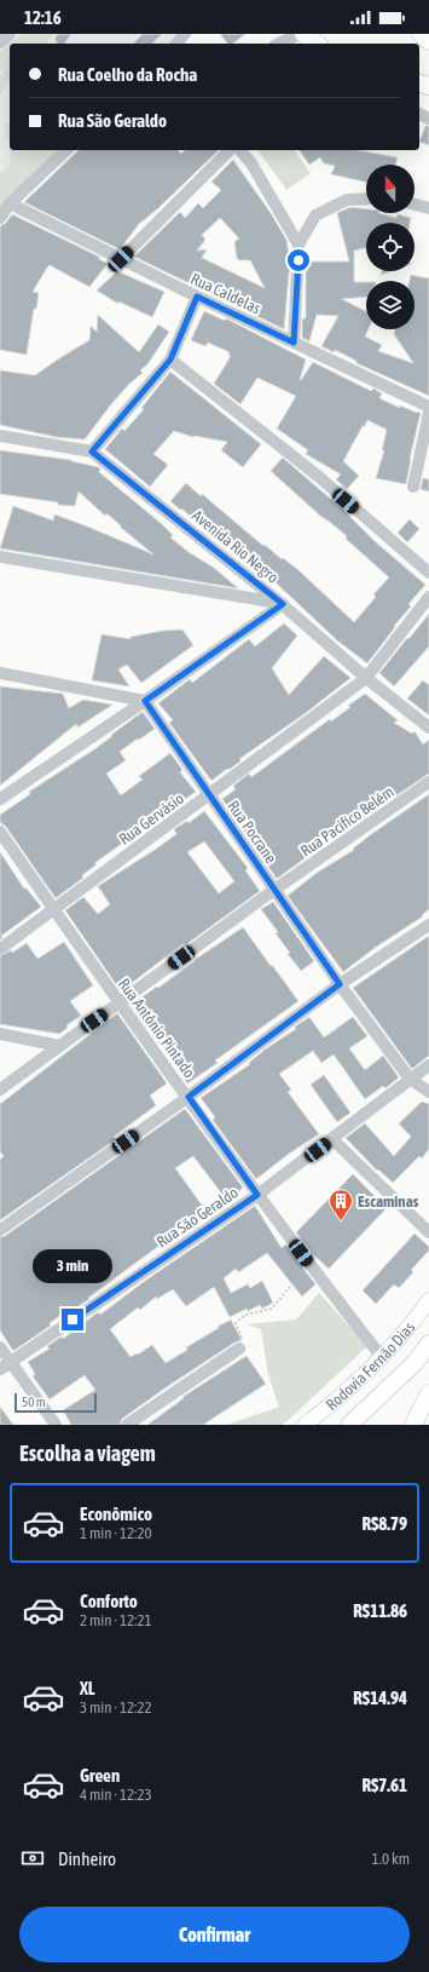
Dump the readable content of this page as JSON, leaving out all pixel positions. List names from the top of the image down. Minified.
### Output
{"streets":{"highway":["Rodovia Fernão Dias"],"street":["Rua Caldelas","Avenida Rio Negro","Rua Gervásio","Rua Pacífico Belém","Rua Pocrane","Rua Antônio Pintado","Rua São Geraldo"]},"crossings":[["Avenida Rio Negro","Rua Gervásio"],["Rua Gervásio","Rua Pocrane"],["Rua Gervásio","Rua Antônio Pintado"],["Rua Pacífico Belém","Rua Pocrane"],["Rua Pacífico Belém","Rua Antônio Pintado"],["Rua Pocrane","Rua São Geraldo"],["Rua Antônio Pintado","Rua São Geraldo"],["Rua Antônio Pintado","Rodovia Fernão Dias"]],"places":{"building":["Escaminas"]},"scale_bar":"50 m","north":"top","page":{"status":"12:16","banner":["Rua Coelho da Rocha","Rua São Geraldo"],"bubble":"3 min","scale":"50 m","heading":"Escolha a viagem","list":[{"name":"Econômico","note":"1 min · 12:20","value":"R$8.79"},{"name":"Conforto","note":"2 min · 12:21","value":"R$11.86"},{"name":"XL","note":"3 min · 12:22","value":"R$14.94"},{"name":"Green","note":"4 min · 12:23","value":"R$7.61"}],"pay":["Dinheiro","1.0 km"],"buttons":"Confirmar"}}
